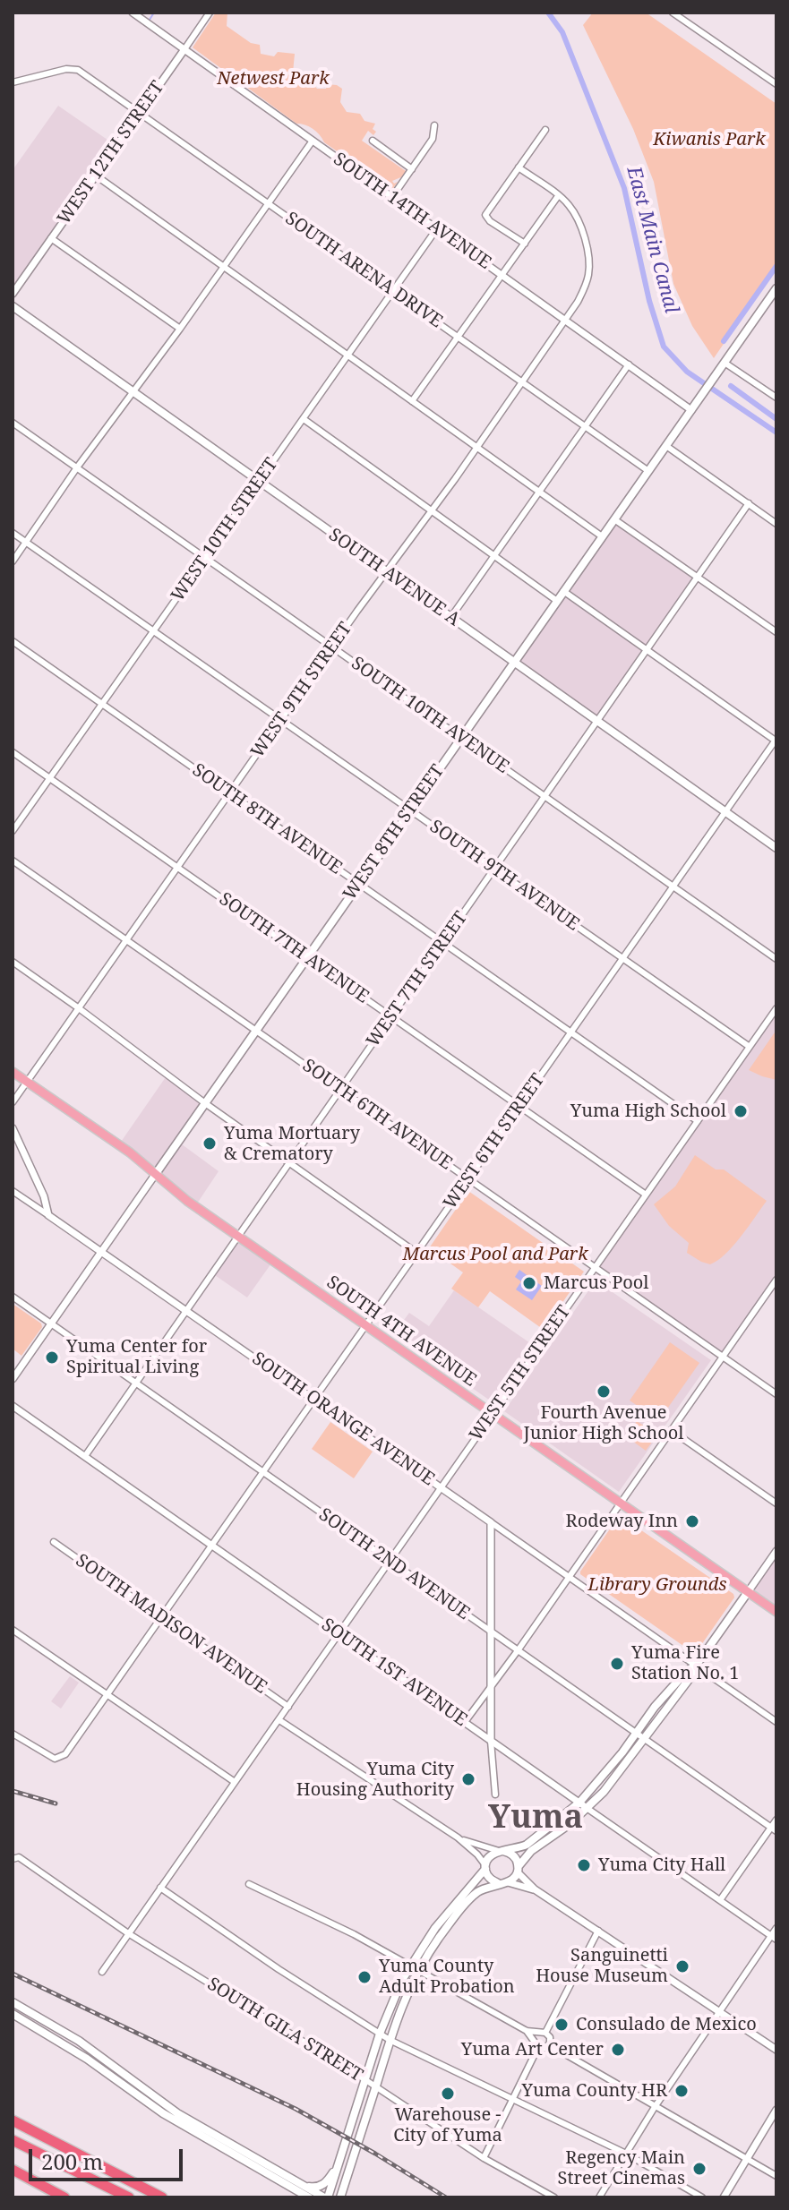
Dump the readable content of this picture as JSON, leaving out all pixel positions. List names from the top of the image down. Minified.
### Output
{"streets":{"main road":["SOUTH AVENUE A","WEST 8TH STREET","SOUTH 4TH AVENUE"],"street":["WEST 12TH STREET","SOUTH 14TH AVENUE","SOUTH ARENA DRIVE","WEST 10TH STREET","WEST 9TH STREET","SOUTH 10TH AVENUE","SOUTH 8TH AVENUE","SOUTH 9TH AVENUE","SOUTH 7TH AVENUE","WEST 7TH STREET","SOUTH 6TH AVENUE","WEST 6TH STREET","WEST 5TH STREET","SOUTH ORANGE AVENUE","SOUTH 2ND AVENUE","SOUTH MADISON AVENUE","SOUTH 1ST AVENUE","SOUTH GILA STREET"]},"crossings":[["WEST 12TH STREET","SOUTH 14TH AVENUE"],["WEST 12TH STREET","SOUTH ARENA DRIVE"],["SOUTH 14TH AVENUE","WEST 10TH STREET"],["SOUTH 14TH AVENUE","WEST 9TH STREET"],["SOUTH 14TH AVENUE","WEST 8TH STREET"],["SOUTH ARENA DRIVE","WEST 10TH STREET"],["SOUTH ARENA DRIVE","WEST 9TH STREET"],["SOUTH ARENA DRIVE","WEST 8TH STREET"],["WEST 10TH STREET","SOUTH AVENUE A"],["WEST 10TH STREET","SOUTH 10TH AVENUE"],["WEST 10TH STREET","SOUTH 8TH AVENUE"],["WEST 10TH STREET","SOUTH 9TH AVENUE"],["WEST 10TH STREET","SOUTH 7TH AVENUE"],["SOUTH AVENUE A","WEST 9TH STREET"],["SOUTH AVENUE A","WEST 8TH STREET"],["SOUTH AVENUE A","WEST 7TH STREET"],["SOUTH AVENUE A","WEST 6TH STREET"],["WEST 9TH STREET","SOUTH 10TH AVENUE"],["WEST 9TH STREET","SOUTH 8TH AVENUE"],["WEST 9TH STREET","SOUTH 9TH AVENUE"],["WEST 9TH STREET","SOUTH 7TH AVENUE"],["WEST 9TH STREET","SOUTH 6TH AVENUE"],["WEST 9TH STREET","SOUTH 4TH AVENUE"],["SOUTH 10TH AVENUE","WEST 8TH STREET"],["SOUTH 10TH AVENUE","WEST 7TH STREET"],["SOUTH 10TH AVENUE","WEST 6TH STREET"],["SOUTH 8TH AVENUE","WEST 8TH STREET"],["SOUTH 8TH AVENUE","WEST 7TH STREET"],["SOUTH 8TH AVENUE","WEST 6TH STREET"],["SOUTH 8TH AVENUE","WEST 5TH STREET"],["WEST 8TH STREET","SOUTH 9TH AVENUE"],["WEST 8TH STREET","SOUTH 7TH AVENUE"],["WEST 8TH STREET","SOUTH 6TH AVENUE"],["WEST 8TH STREET","SOUTH 4TH AVENUE"],["WEST 8TH STREET","SOUTH ORANGE AVENUE"],["WEST 8TH STREET","SOUTH 2ND AVENUE"],["SOUTH 9TH AVENUE","WEST 7TH STREET"],["SOUTH 9TH AVENUE","WEST 6TH STREET"],["SOUTH 9TH AVENUE","WEST 5TH STREET"],["SOUTH 7TH AVENUE","WEST 7TH STREET"],["SOUTH 7TH AVENUE","WEST 6TH STREET"],["SOUTH 7TH AVENUE","WEST 5TH STREET"],["WEST 7TH STREET","SOUTH 6TH AVENUE"],["WEST 7TH STREET","SOUTH 4TH AVENUE"],["WEST 7TH STREET","SOUTH ORANGE AVENUE"],["WEST 7TH STREET","SOUTH 2ND AVENUE"],["WEST 7TH STREET","SOUTH 1ST AVENUE"],["SOUTH 6TH AVENUE","WEST 6TH STREET"],["SOUTH 6TH AVENUE","WEST 5TH STREET"],["WEST 6TH STREET","SOUTH 4TH AVENUE"],["WEST 6TH STREET","SOUTH ORANGE AVENUE"],["WEST 6TH STREET","SOUTH 2ND AVENUE"],["WEST 6TH STREET","SOUTH MADISON AVENUE"],["WEST 6TH STREET","SOUTH 1ST AVENUE"],["SOUTH 4TH AVENUE","WEST 5TH STREET"],["WEST 5TH STREET","SOUTH ORANGE AVENUE"],["WEST 5TH STREET","SOUTH 2ND AVENUE"],["WEST 5TH STREET","SOUTH MADISON AVENUE"],["WEST 5TH STREET","SOUTH 1ST AVENUE"],["WEST 5TH STREET","SOUTH GILA STREET"]],"districts":["Yuma"],"water":["East Main Canal"],"parks":["Netwest Park","Kiwanis Park","Marcus Pool and Park","Library Grounds"],"places":["Yuma High School","Yuma Mortuary & Crematory","Marcus Pool","Yuma Center for Spiritual Living","Fourth Avenue Junior High School","Rodeway Inn","Yuma Fire Station No. 1","Yuma City Housing Authority","Yuma City Hall","Sanguinetti House Museum","Yuma County Adult Probation","Consulado de Mexico","Yuma Art Center","Yuma County HR","Warehouse - City of Yuma","Regency Main Street Cinemas"],"scale_bar":"200 m"}
